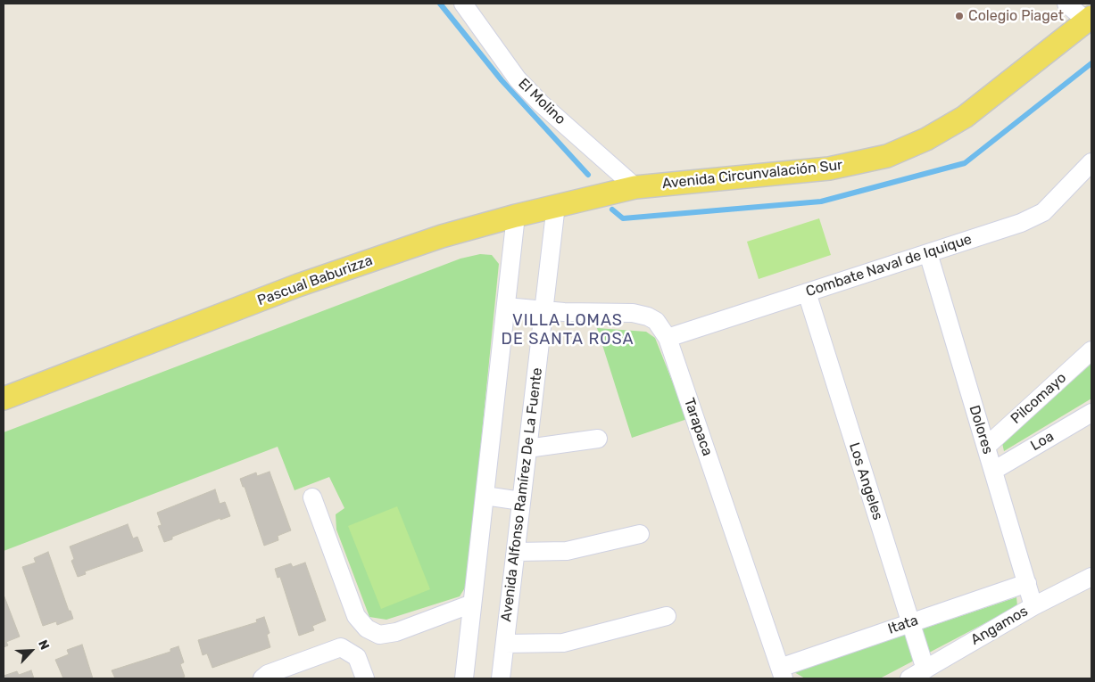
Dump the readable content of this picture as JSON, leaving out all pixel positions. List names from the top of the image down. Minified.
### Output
{"streets":{"main road":["Avenida Circunvalación Sur","Pascual Baburizza"],"street":["El Molino","Combate Naval de Iquique","Pilcomayo","Tarapaca","Dolores","Loa","Los Angeles","Avenida Alfonso Ramírez De La Fuente","Itata","Angamos"]},"crossings":[["El Molino","Avenida Circunvalación Sur"],["El Molino","Pascual Baburizza"],["Avenida Circunvalación Sur","Pascual Baburizza"],["Combate Naval de Iquique","Tarapaca"],["Combate Naval de Iquique","Dolores"],["Combate Naval de Iquique","Los Angeles"],["Pascual Baburizza","Avenida Alfonso Ramírez De La Fuente"],["Pilcomayo","Dolores"],["Tarapaca","Avenida Alfonso Ramírez De La Fuente"],["Tarapaca","Itata"],["Dolores","Loa"],["Dolores","Itata"],["Dolores","Angamos"],["Los Angeles","Itata"],["Los Angeles","Angamos"]],"districts":["VILLA LOMAS DE SANTA ROSA"],"places":["Colegio Piaget"],"north":"top right"}
